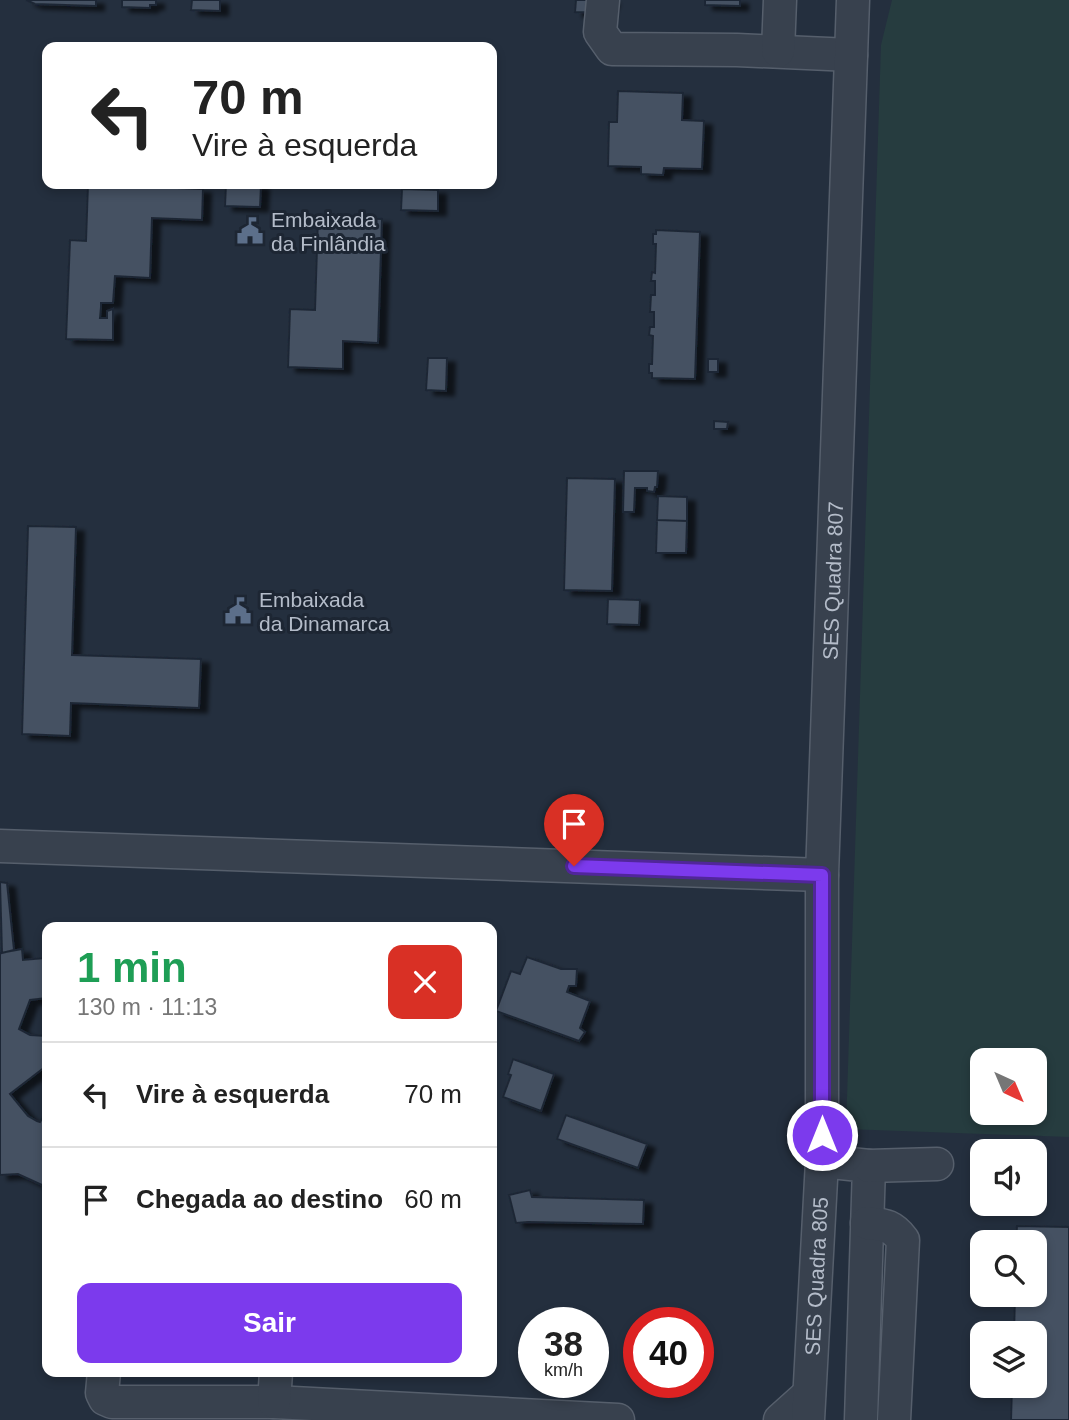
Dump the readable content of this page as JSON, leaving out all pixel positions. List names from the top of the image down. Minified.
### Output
{"streets":{"street":["SES Quadra 807","SES Quadra 805"]},"crossings":[["SES Quadra 807","SES Quadra 805"]],"places":{"public building":["Embaixada da Finlândia","Embaixada da Dinamarca"]},"north":"bottom right","page":{"turn":["70 m","Vire à esquerda"],"heading":["1 min","130 m · 11:13"],"list":[{"name":"Vire à esquerda","value":"70 m"},{"name":"Chegada ao destino","value":"60 m"}],"buttons":"Sair","speed":"38 km/h","limit":"40"}}
